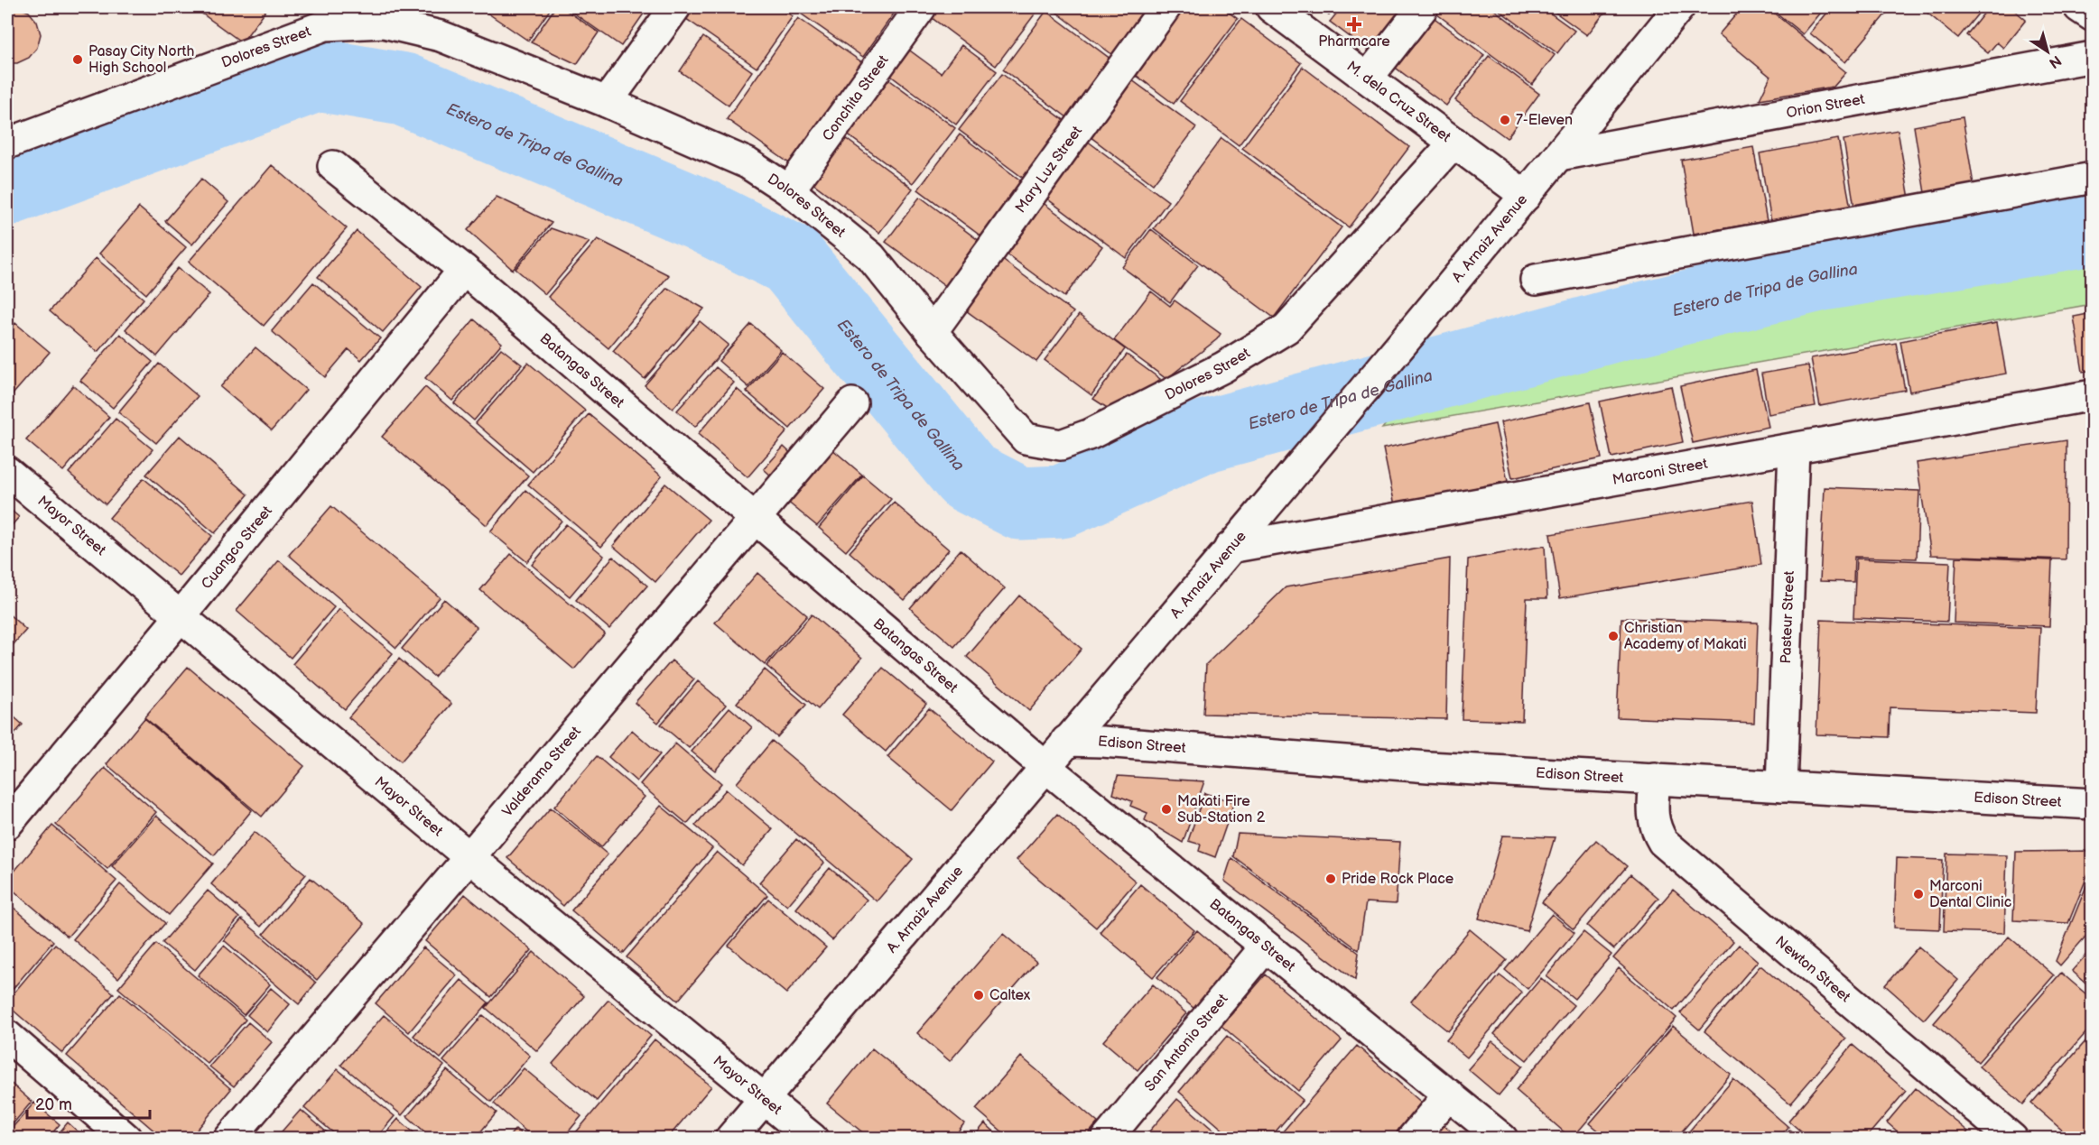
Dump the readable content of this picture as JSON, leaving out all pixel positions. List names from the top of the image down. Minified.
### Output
{"streets":{"street":["Dolores Street","Conchita Street","M. dela Cruz Street","Orion Street","Mary Luz Street","A. Arnaiz Avenue","Batangas Street","Marconi Street","Mayor Street","Cuangco Street","Pasteur Street","Edison Street","Valderama Street","Newton Street","San Antonio Street"]},"crossings":[["Dolores Street","Conchita Street"],["Dolores Street","M. dela Cruz Street"],["Dolores Street","Mary Luz Street"],["M. dela Cruz Street","A. Arnaiz Avenue"],["Orion Street","A. Arnaiz Avenue"],["A. Arnaiz Avenue","Batangas Street"],["A. Arnaiz Avenue","Marconi Street"],["A. Arnaiz Avenue","Mayor Street"],["A. Arnaiz Avenue","Edison Street"],["Batangas Street","Cuangco Street"],["Batangas Street","Valderama Street"],["Batangas Street","San Antonio Street"],["Marconi Street","Pasteur Street"],["Mayor Street","Cuangco Street"],["Mayor Street","Valderama Street"],["Pasteur Street","Edison Street"],["Edison Street","Newton Street"]],"water":["Estero de Tripa de Gallina"],"places":{"health":["Pharmcare"],"other":["Pasay City North High School","7-Eleven","Christian Academy of Makati","Makati Fire Sub-Station 2","Pride Rock Place","Marconi Dental Clinic","Caltex"]},"scale_bar":"20 m","north":"bottom right"}
